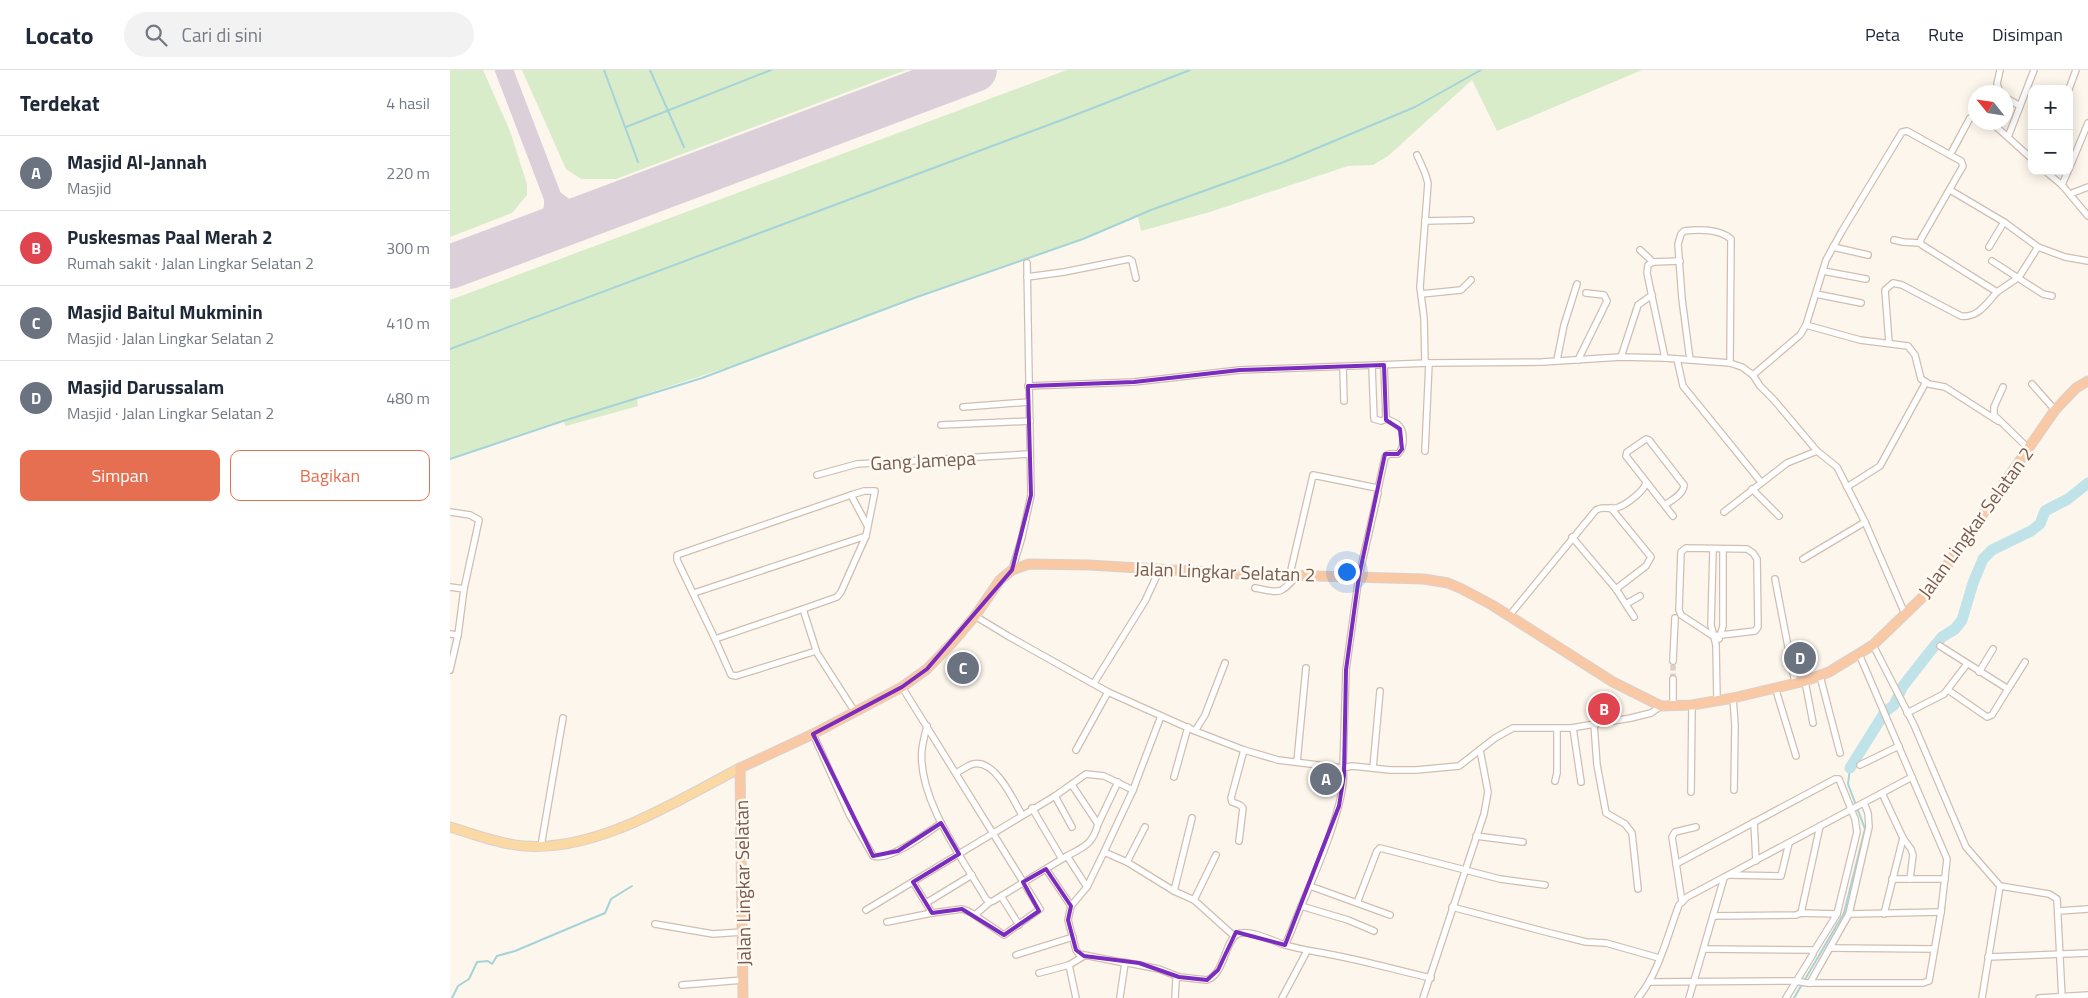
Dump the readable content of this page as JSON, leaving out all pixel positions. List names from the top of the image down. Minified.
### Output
{"streets":{"highway":["Jalan Lingkar Selatan 2","Jalan Lingkar Selatan"],"street":["Gang Jamepa"]},"north":"top left","page":{"header":"Locato","search":"Cari di sini","nav":["Peta","Rute","Disimpan"],"heading":["Terdekat","4 hasil"],"map_buttons":["+","−"],"list":[{"mark":"A","name":"Masjid Al-Jannah","note":"Masjid","value":"220 m"},{"mark":"B","name":"Puskesmas Paal Merah 2","note":"Rumah sakit · Jalan Lingkar Selatan 2","value":"300 m"},{"mark":"C","name":"Masjid Baitul Mukminin","note":"Masjid · Jalan Lingkar Selatan 2","value":"410 m"},{"mark":"D","name":"Masjid Darussalam","note":"Masjid · Jalan Lingkar Selatan 2","value":"480 m"}],"buttons":["Simpan","Bagikan"],"pins":["D","C","B","A"]}}
